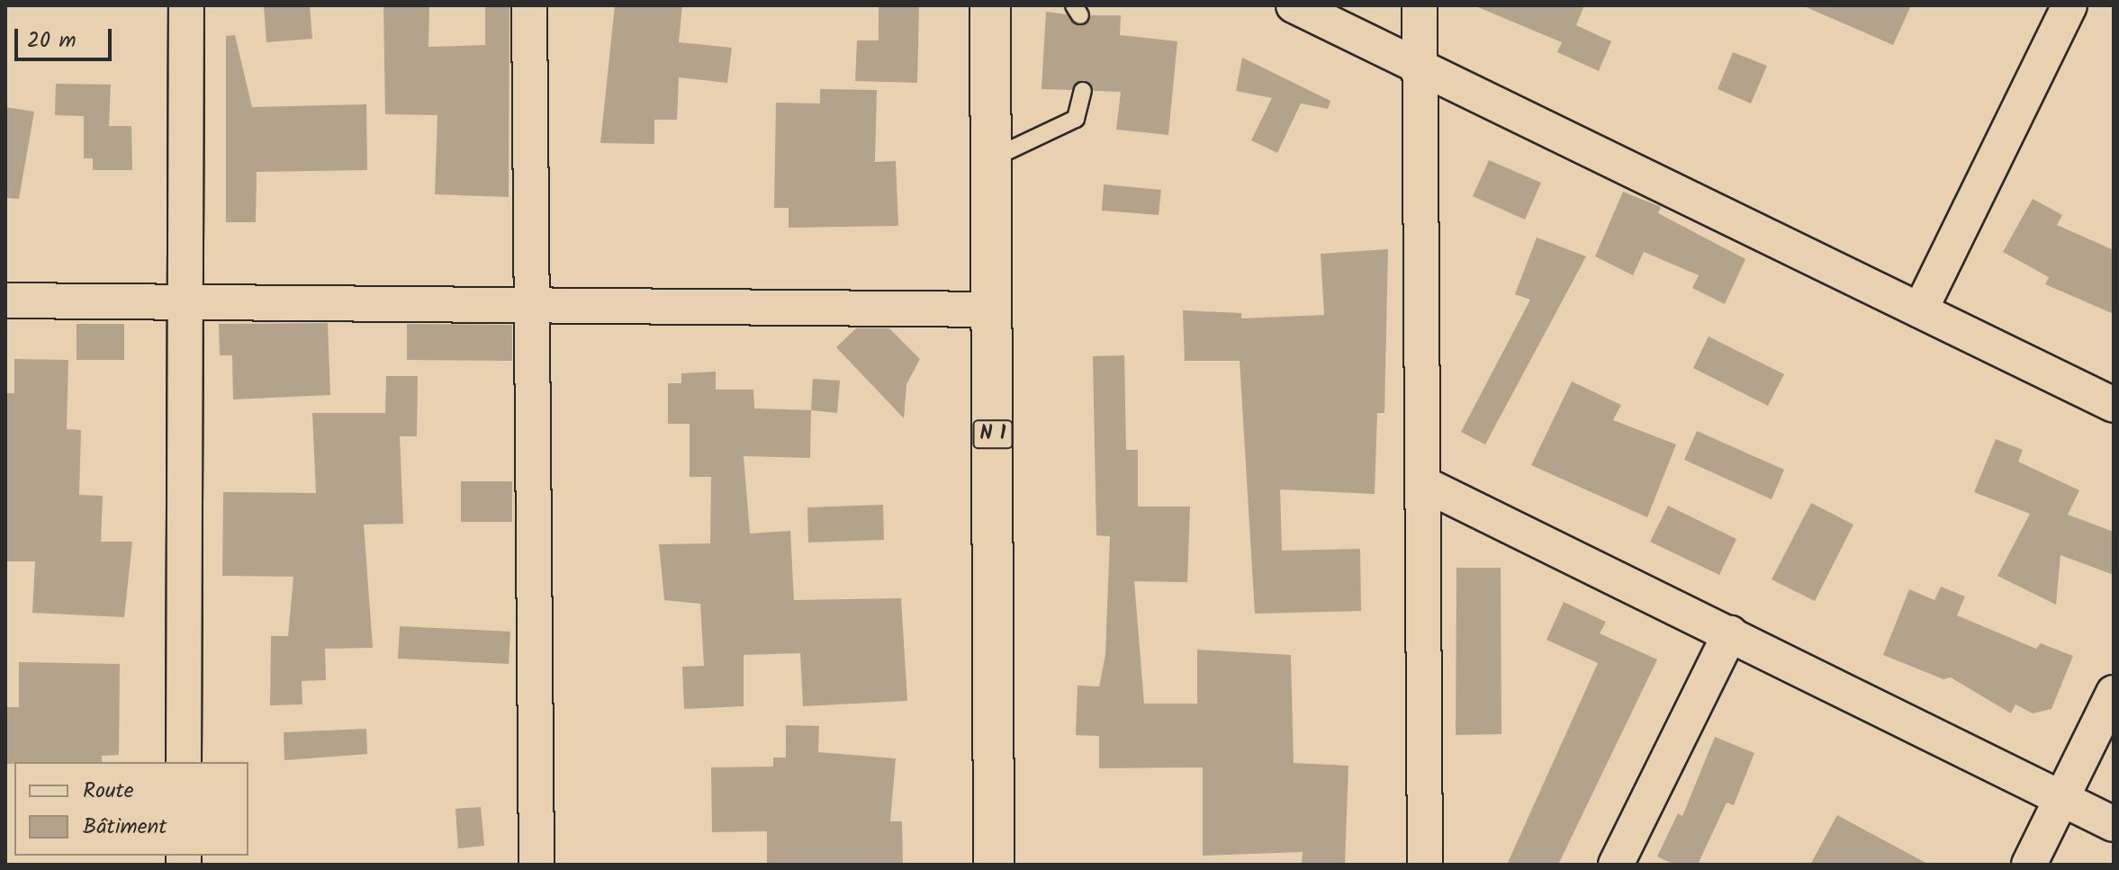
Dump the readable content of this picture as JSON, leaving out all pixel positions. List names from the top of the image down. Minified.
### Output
{"streets":{"highway":["N 1"]},"legend":["Route","Bâtiment"],"scale_bar":"20 m"}
